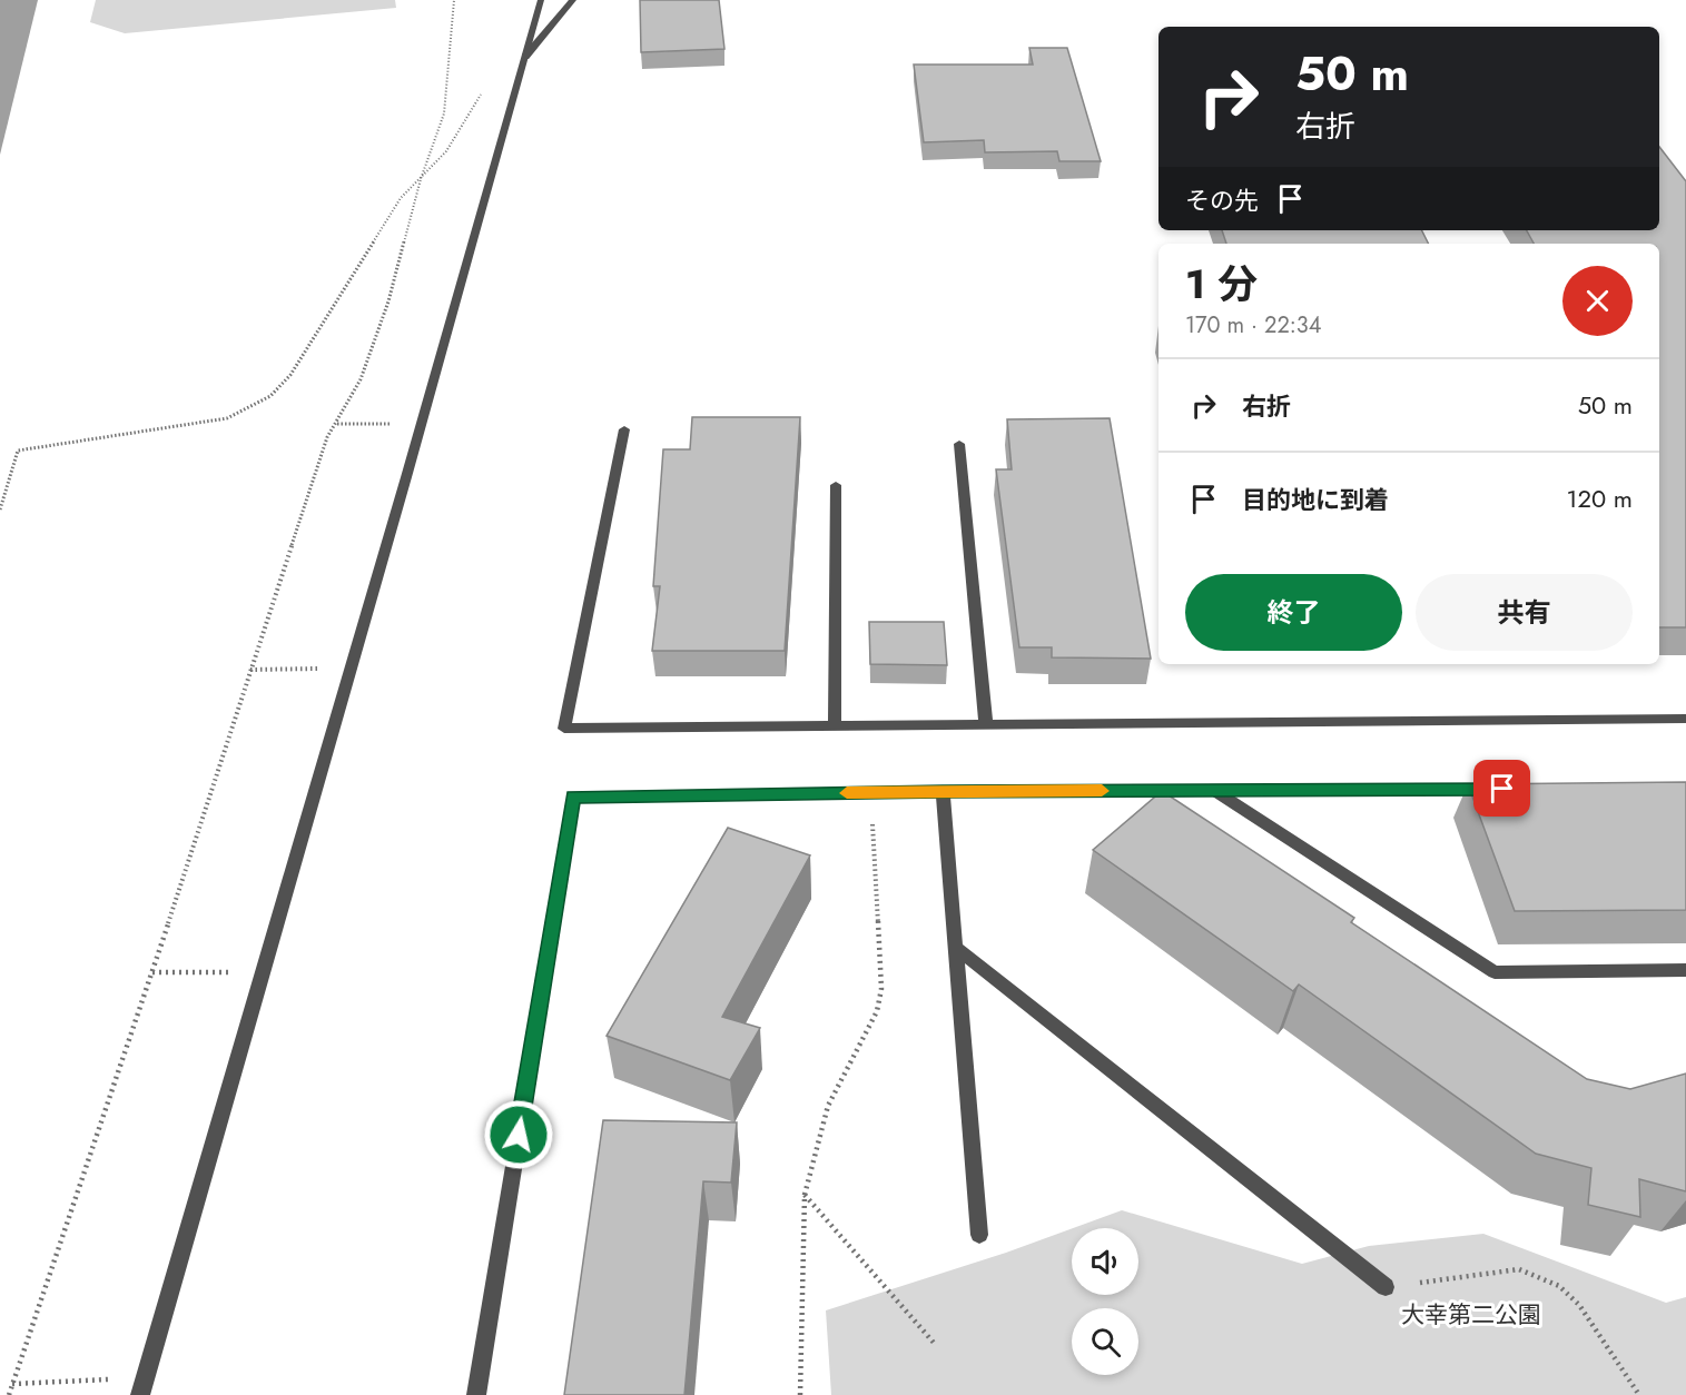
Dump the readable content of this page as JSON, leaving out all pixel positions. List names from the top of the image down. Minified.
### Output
{"parks":["大幸第二公園"],"page":{"turn":["50 m","右折"],"then":"その先","heading":["1 分","170 m · 22:34"],"list":[{"name":"右折","value":"50 m"},{"name":"目的地に到着","value":"120 m"}],"buttons":["終了","共有"]}}
